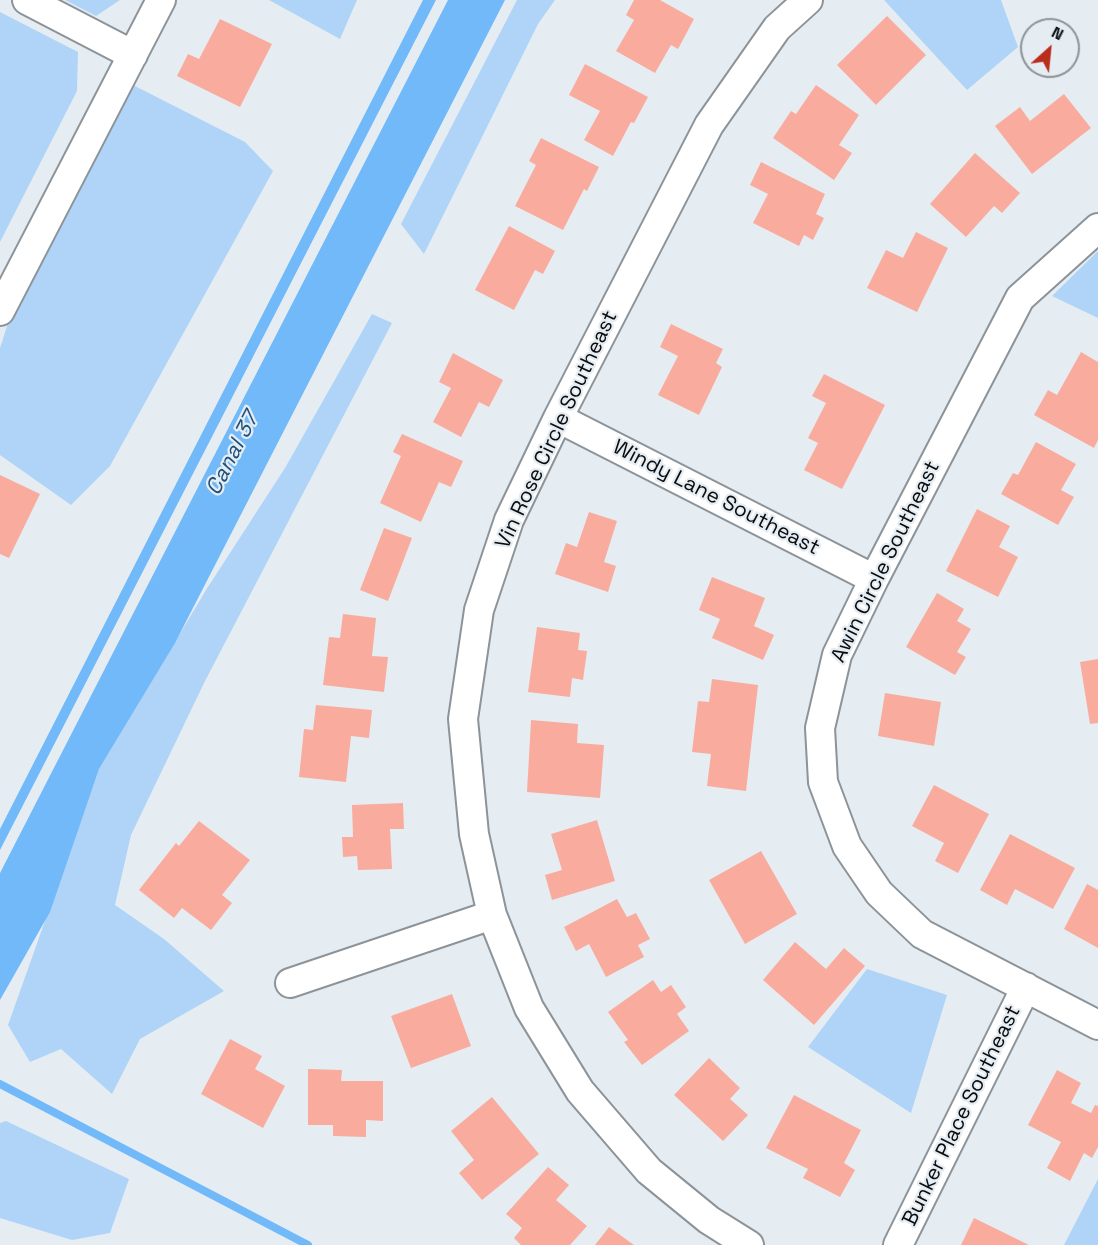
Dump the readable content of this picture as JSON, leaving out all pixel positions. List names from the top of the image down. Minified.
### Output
{"streets":{"street":["Vin Rose Circle Southeast","Windy Lane Southeast","Awin Circle Southeast","Bunker Place Southeast"]},"crossings":[["Vin Rose Circle Southeast","Windy Lane Southeast"],["Windy Lane Southeast","Awin Circle Southeast"],["Awin Circle Southeast","Bunker Place Southeast"]],"water":["Canal 37"],"north":"top right"}
